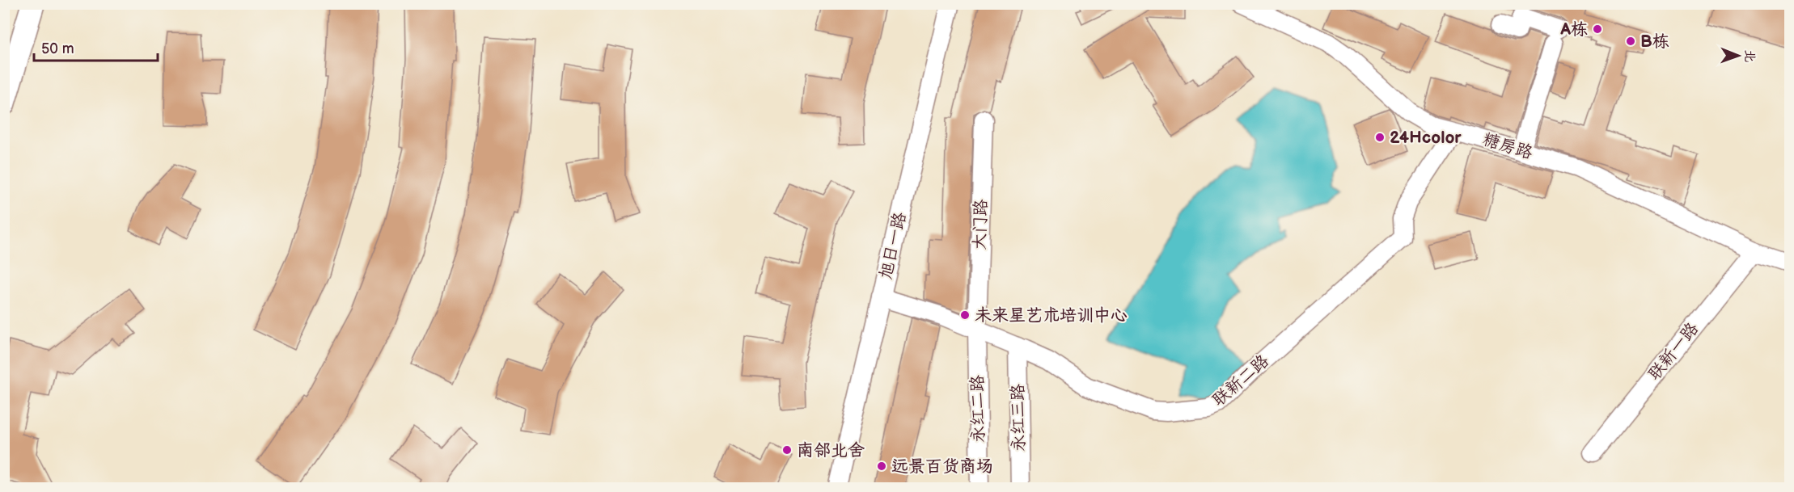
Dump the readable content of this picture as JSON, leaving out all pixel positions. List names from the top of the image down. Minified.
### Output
{"streets":{"street":["糖房路","大门路","旭日一路","联新一路","联新二路","永红二路","永红三路"]},"crossings":[["糖房路","联新一路"],["糖房路","联新二路"],["大门路","联新二路"],["大门路","永红二路"],["旭日一路","联新二路"],["联新二路","永红二路"],["联新二路","永红三路"]],"places":["A栋","B栋","24Hcolor","未来星艺术培训中心","南邻北舍","远景百货商场"],"scale_bar":"50 m","north":"right"}
